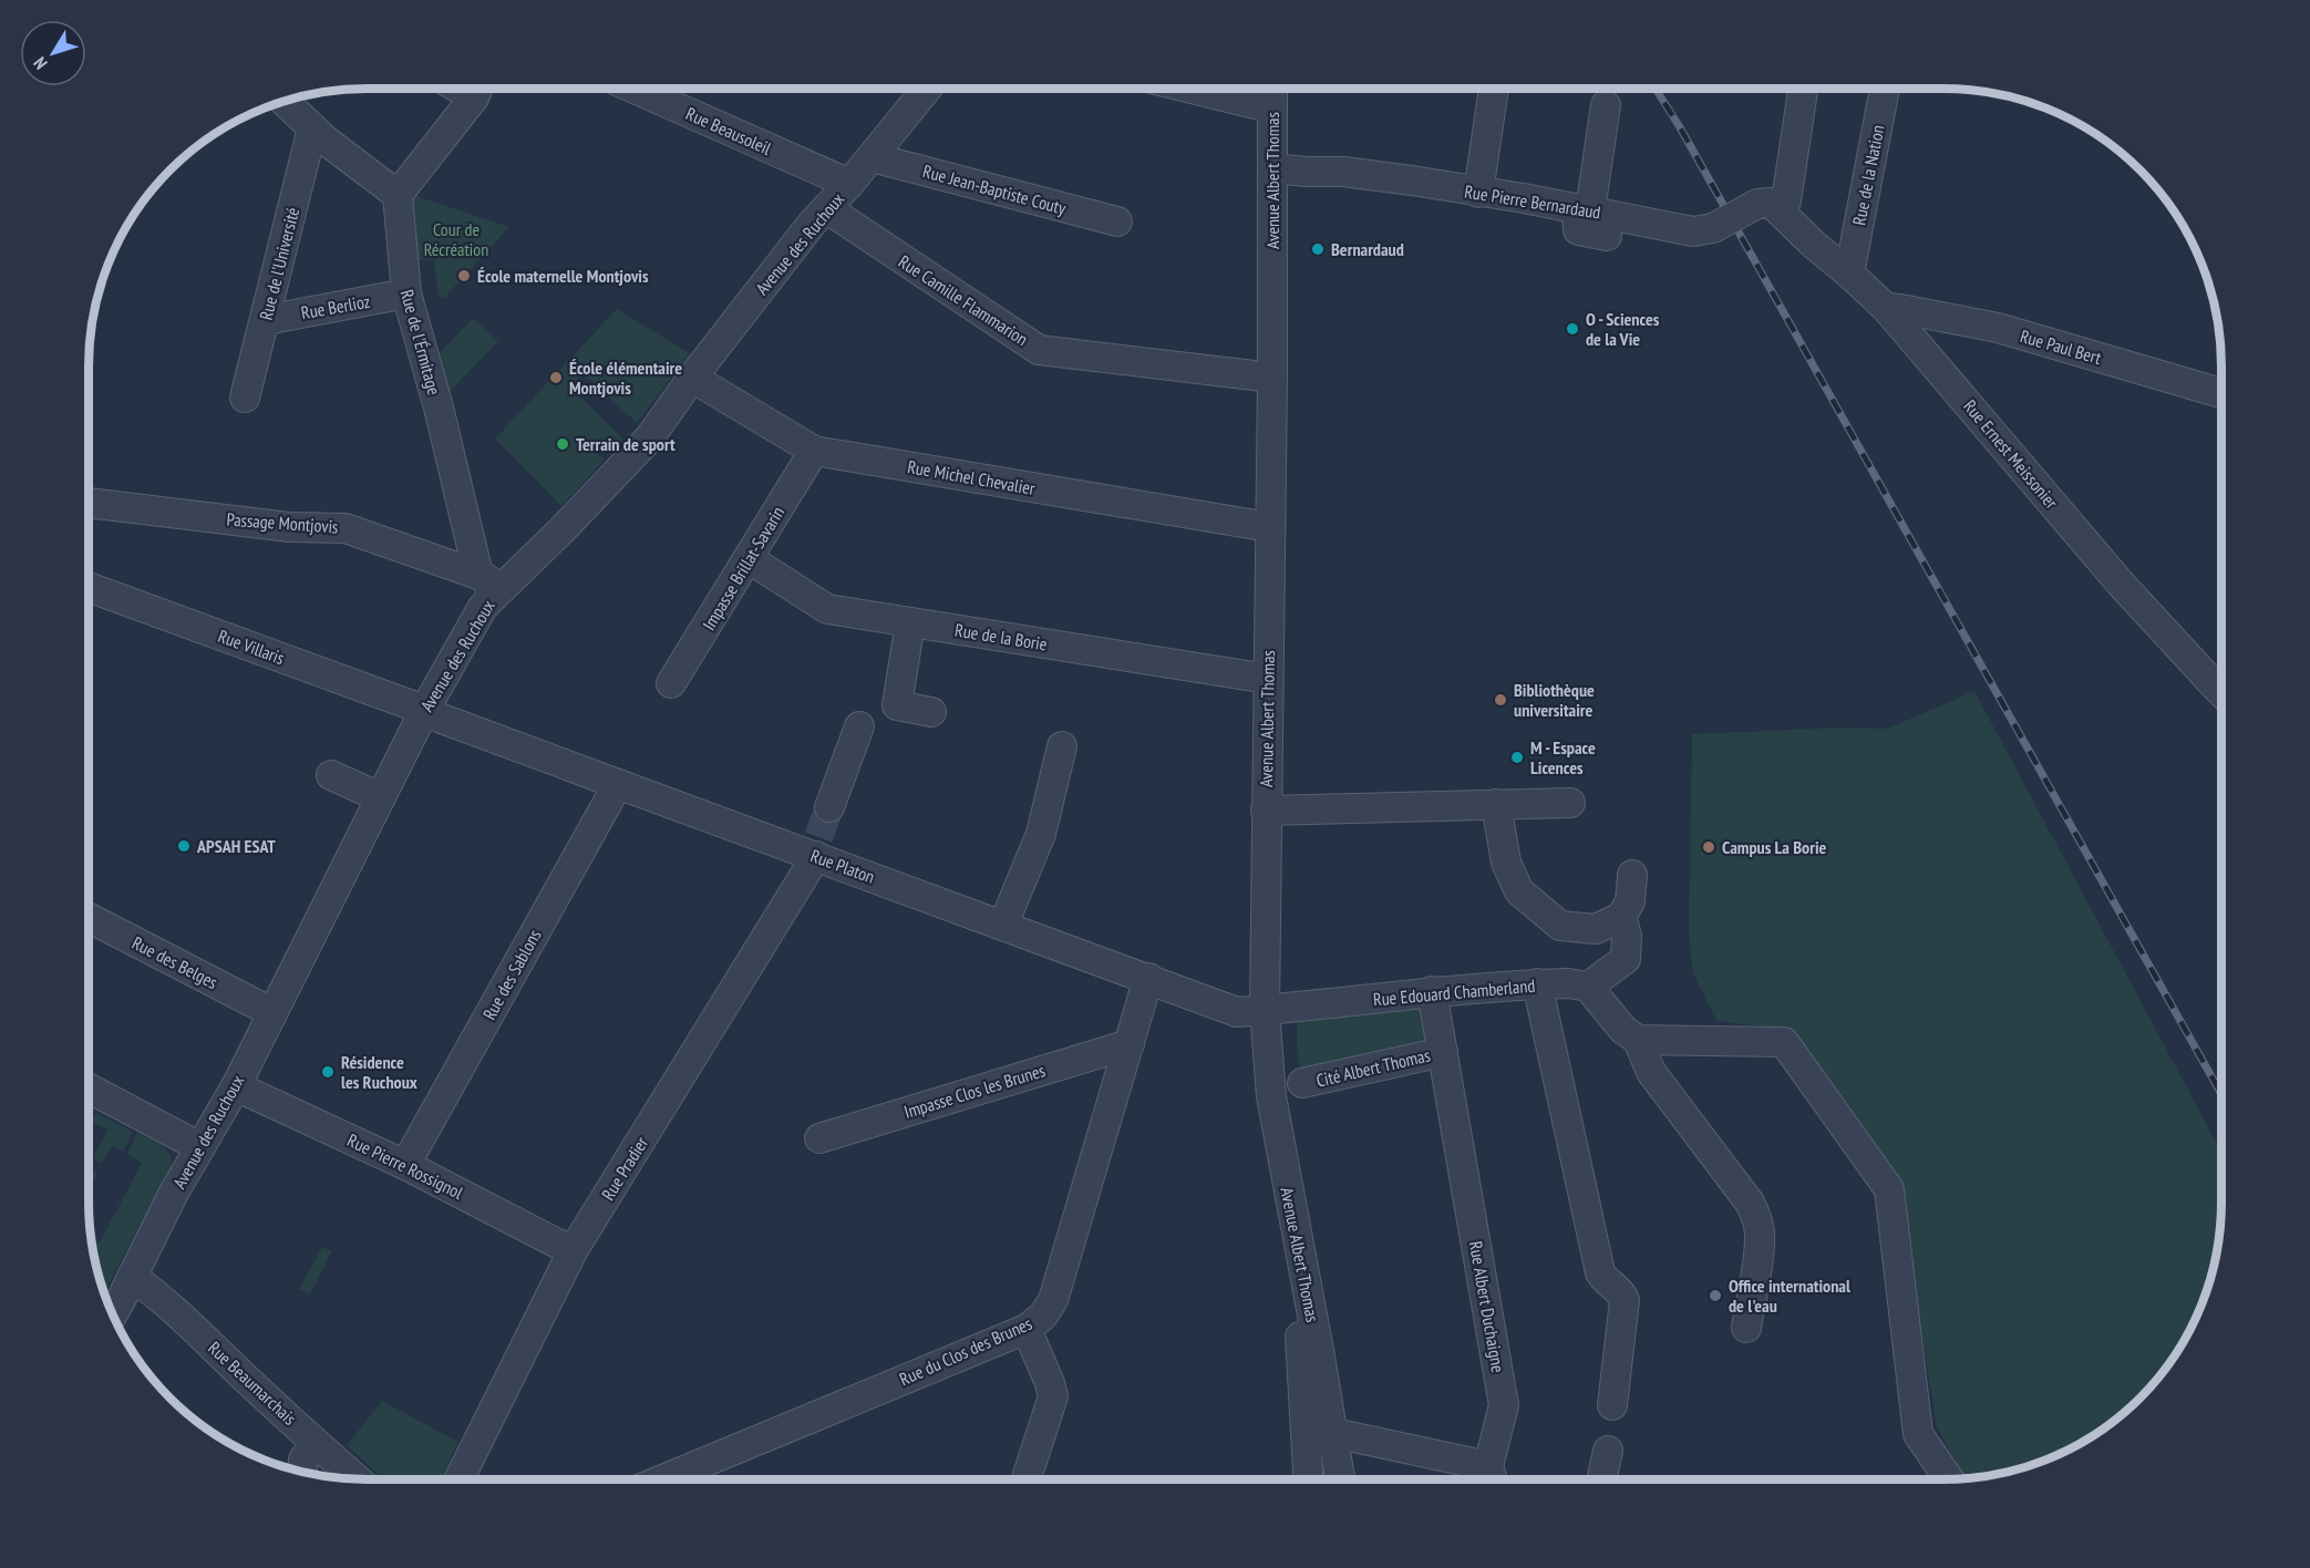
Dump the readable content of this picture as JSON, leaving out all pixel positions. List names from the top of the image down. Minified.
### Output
{"streets":{"street":["Rue Beausoleil","Rue de la Nation","Avenue Albert Thomas","Rue Jean-Baptiste Couty","Rue Pierre Bernardaud","Avenue des Ruchoux","Rue de l'Université","Rue Camille Flammarion","Rue Berlioz","Rue de l'Érmitage","Rue Paul Bert","Rue Ernest Meissonier","Rue Michel Chevalier","Passage Montjovis","Impasse Brillat-Savarin","Rue de la Borie","Rue Villaris","Rue Platon","Rue des Belges","Rue des Sablons","Rue Edouard Chamberland","Cité Albert Thomas","Impasse Clos les Brunes","Rue Pierre Rossignol","Rue Pradier","Rue Albert Duchaigne","Rue du Clos des Brunes","Rue Beaumarchais"]},"crossings":[["Rue Beausoleil","Avenue des Ruchoux"],["Rue de la Nation","Rue Ernest Meissonier"],["Avenue Albert Thomas","Rue Pierre Bernardaud"],["Avenue Albert Thomas","Rue Camille Flammarion"],["Avenue Albert Thomas","Rue Michel Chevalier"],["Avenue Albert Thomas","Rue de la Borie"],["Avenue Albert Thomas","Rue Platon"],["Avenue Albert Thomas","Rue Edouard Chamberland"],["Avenue Albert Thomas","Rue Albert Duchaigne"],["Rue Jean-Baptiste Couty","Avenue des Ruchoux"],["Rue Pierre Bernardaud","Rue Ernest Meissonier"],["Avenue des Ruchoux","Rue Camille Flammarion"],["Avenue des Ruchoux","Rue de l'Érmitage"],["Avenue des Ruchoux","Rue Michel Chevalier"],["Avenue des Ruchoux","Passage Montjovis"],["Avenue des Ruchoux","Rue Villaris"],["Avenue des Ruchoux","Rue Platon"],["Avenue des Ruchoux","Rue des Belges"],["Avenue des Ruchoux","Rue Pierre Rossignol"],["Avenue des Ruchoux","Rue Beaumarchais"],["Rue de l'Université","Rue Berlioz"],["Rue Berlioz","Rue de l'Érmitage"],["Rue de l'Érmitage","Passage Montjovis"],["Rue Paul Bert","Rue Ernest Meissonier"],["Rue Michel Chevalier","Impasse Brillat-Savarin"],["Impasse Brillat-Savarin","Rue de la Borie"],["Rue Villaris","Rue Platon"],["Rue Platon","Rue des Sablons"],["Rue Platon","Rue Edouard Chamberland"],["Rue Platon","Rue Pradier"],["Rue Platon","Rue du Clos des Brunes"],["Rue des Sablons","Rue Pierre Rossignol"],["Rue Edouard Chamberland","Rue Albert Duchaigne"],["Cité Albert Thomas","Rue Albert Duchaigne"],["Impasse Clos les Brunes","Rue du Clos des Brunes"],["Rue Pierre Rossignol","Rue Pradier"]],"parks":["Cour de Récréation"],"places":["Bernardaud","École maternelle Montjovis","O - Sciences de la Vie","École élémentaire Montjovis","Terrain de sport","Bibliothèque universitaire","M - Espace Licences","APSAH ESAT","Campus La Borie","Résidence les Ruchoux","Office international de l'eau"],"north":"bottom left"}
